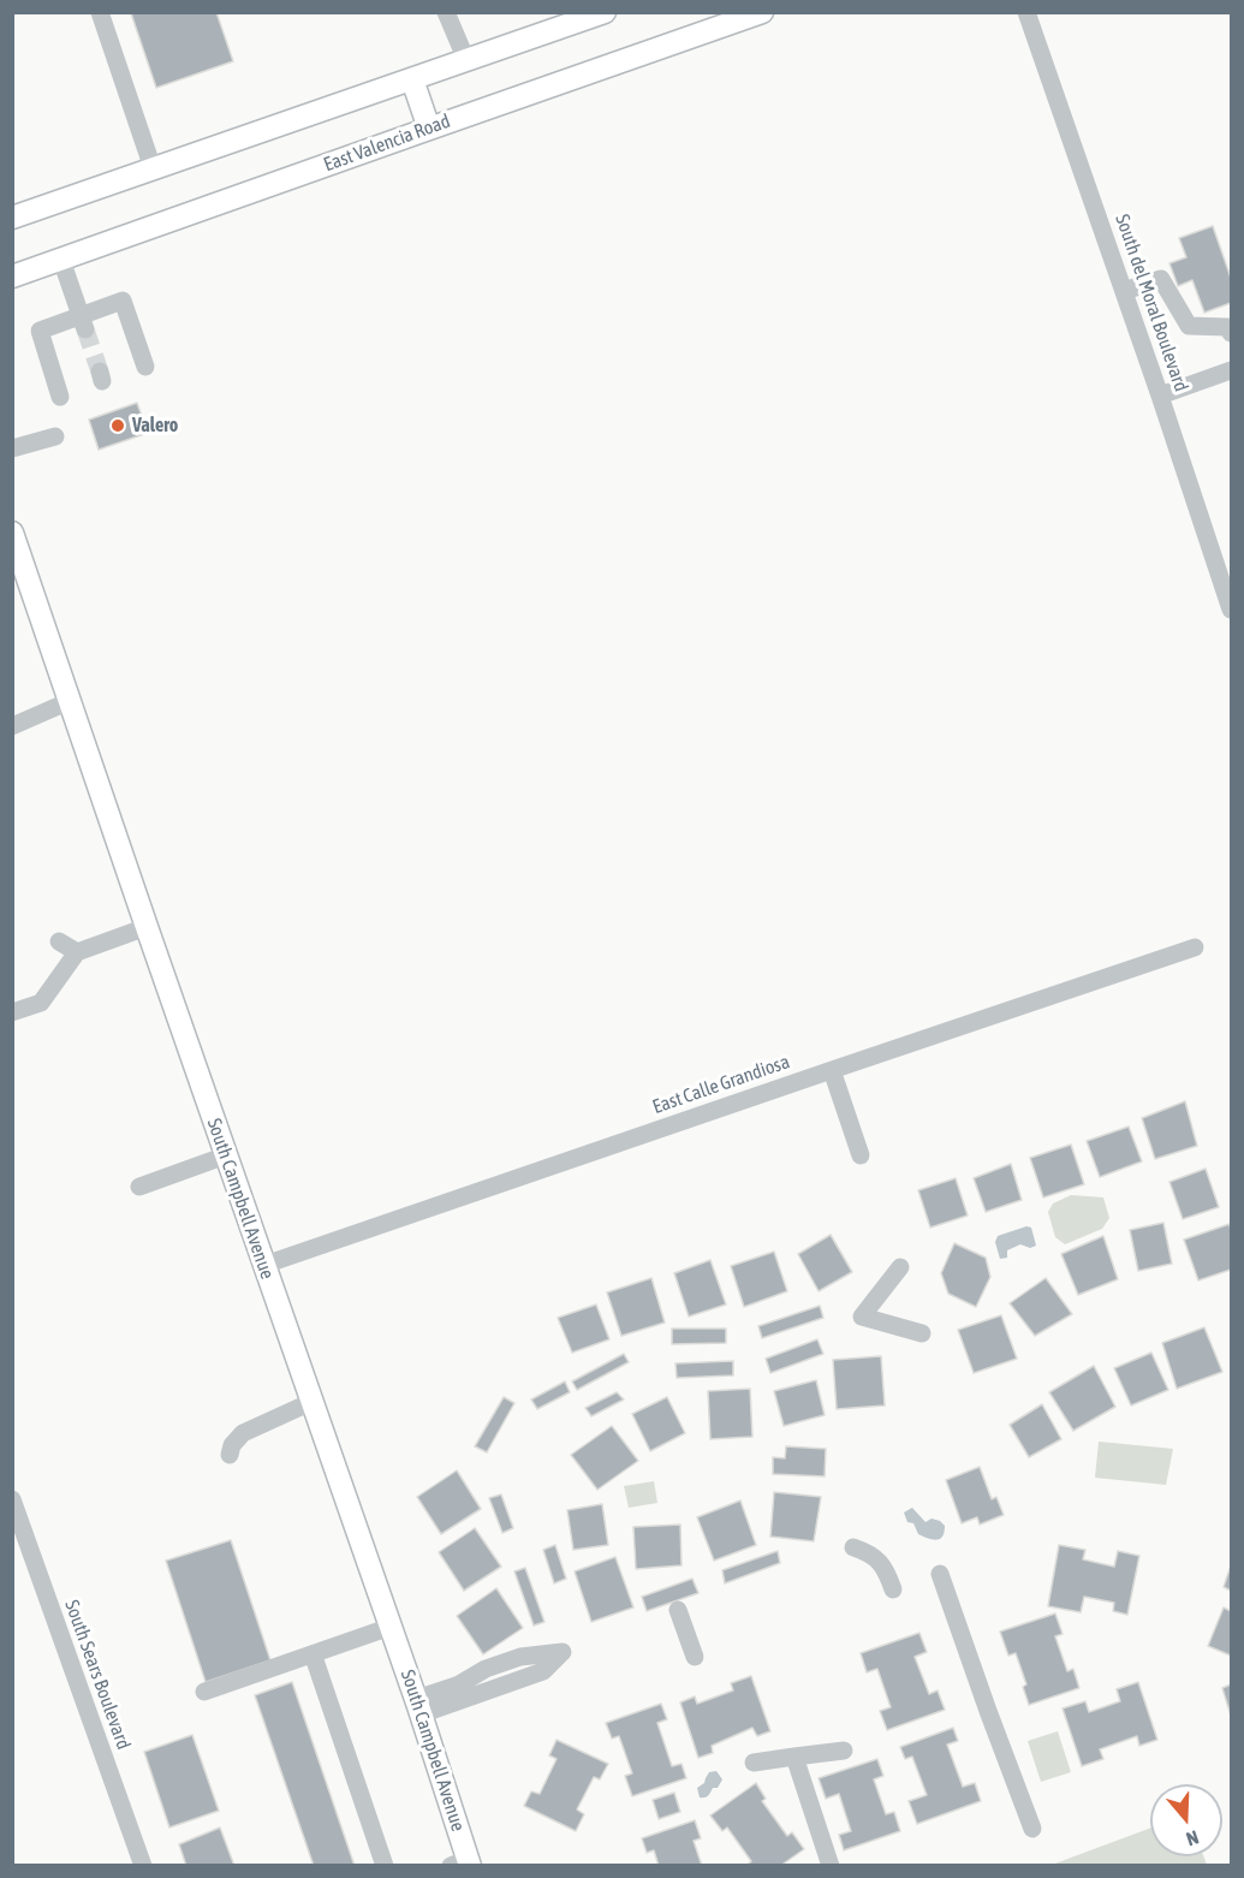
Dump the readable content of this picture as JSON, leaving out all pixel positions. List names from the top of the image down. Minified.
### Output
{"streets":{"main road":["East Valencia Road","South Campbell Avenue"],"street":["South del Moral Boulevard","East Calle Grandiosa","South Sears Boulevard"]},"crossings":[["East Calle Grandiosa","South Campbell Avenue"]],"places":["Valero"],"north":"bottom"}
